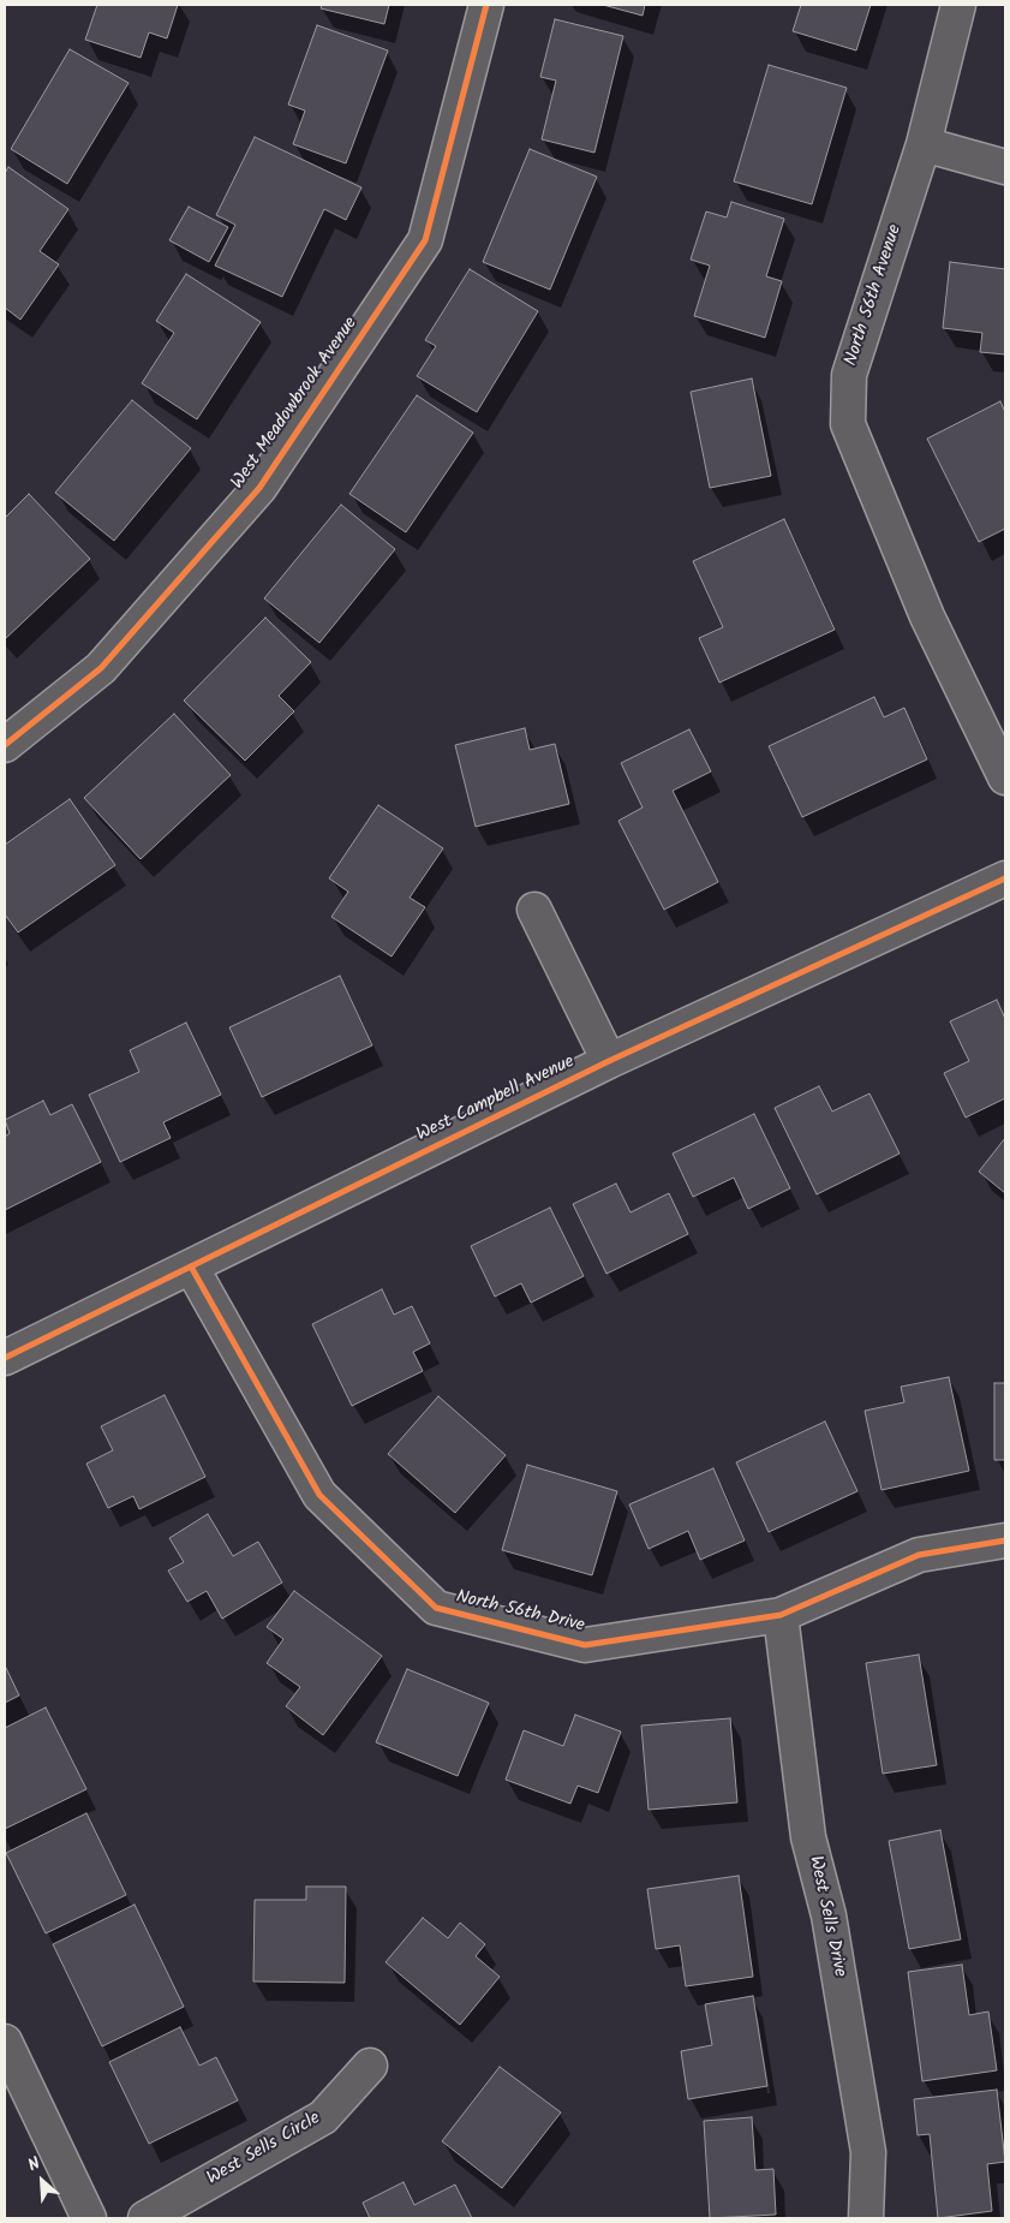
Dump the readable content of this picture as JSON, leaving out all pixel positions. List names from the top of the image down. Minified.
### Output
{"streets":{"street":["North 56th Avenue","West Meadowbrook Avenue","West Campbell Avenue","North 56th Drive","West Sells Drive","West Sells Circle"]},"crossings":[["West Campbell Avenue","North 56th Drive"],["North 56th Drive","West Sells Drive"]],"north":"top left"}
